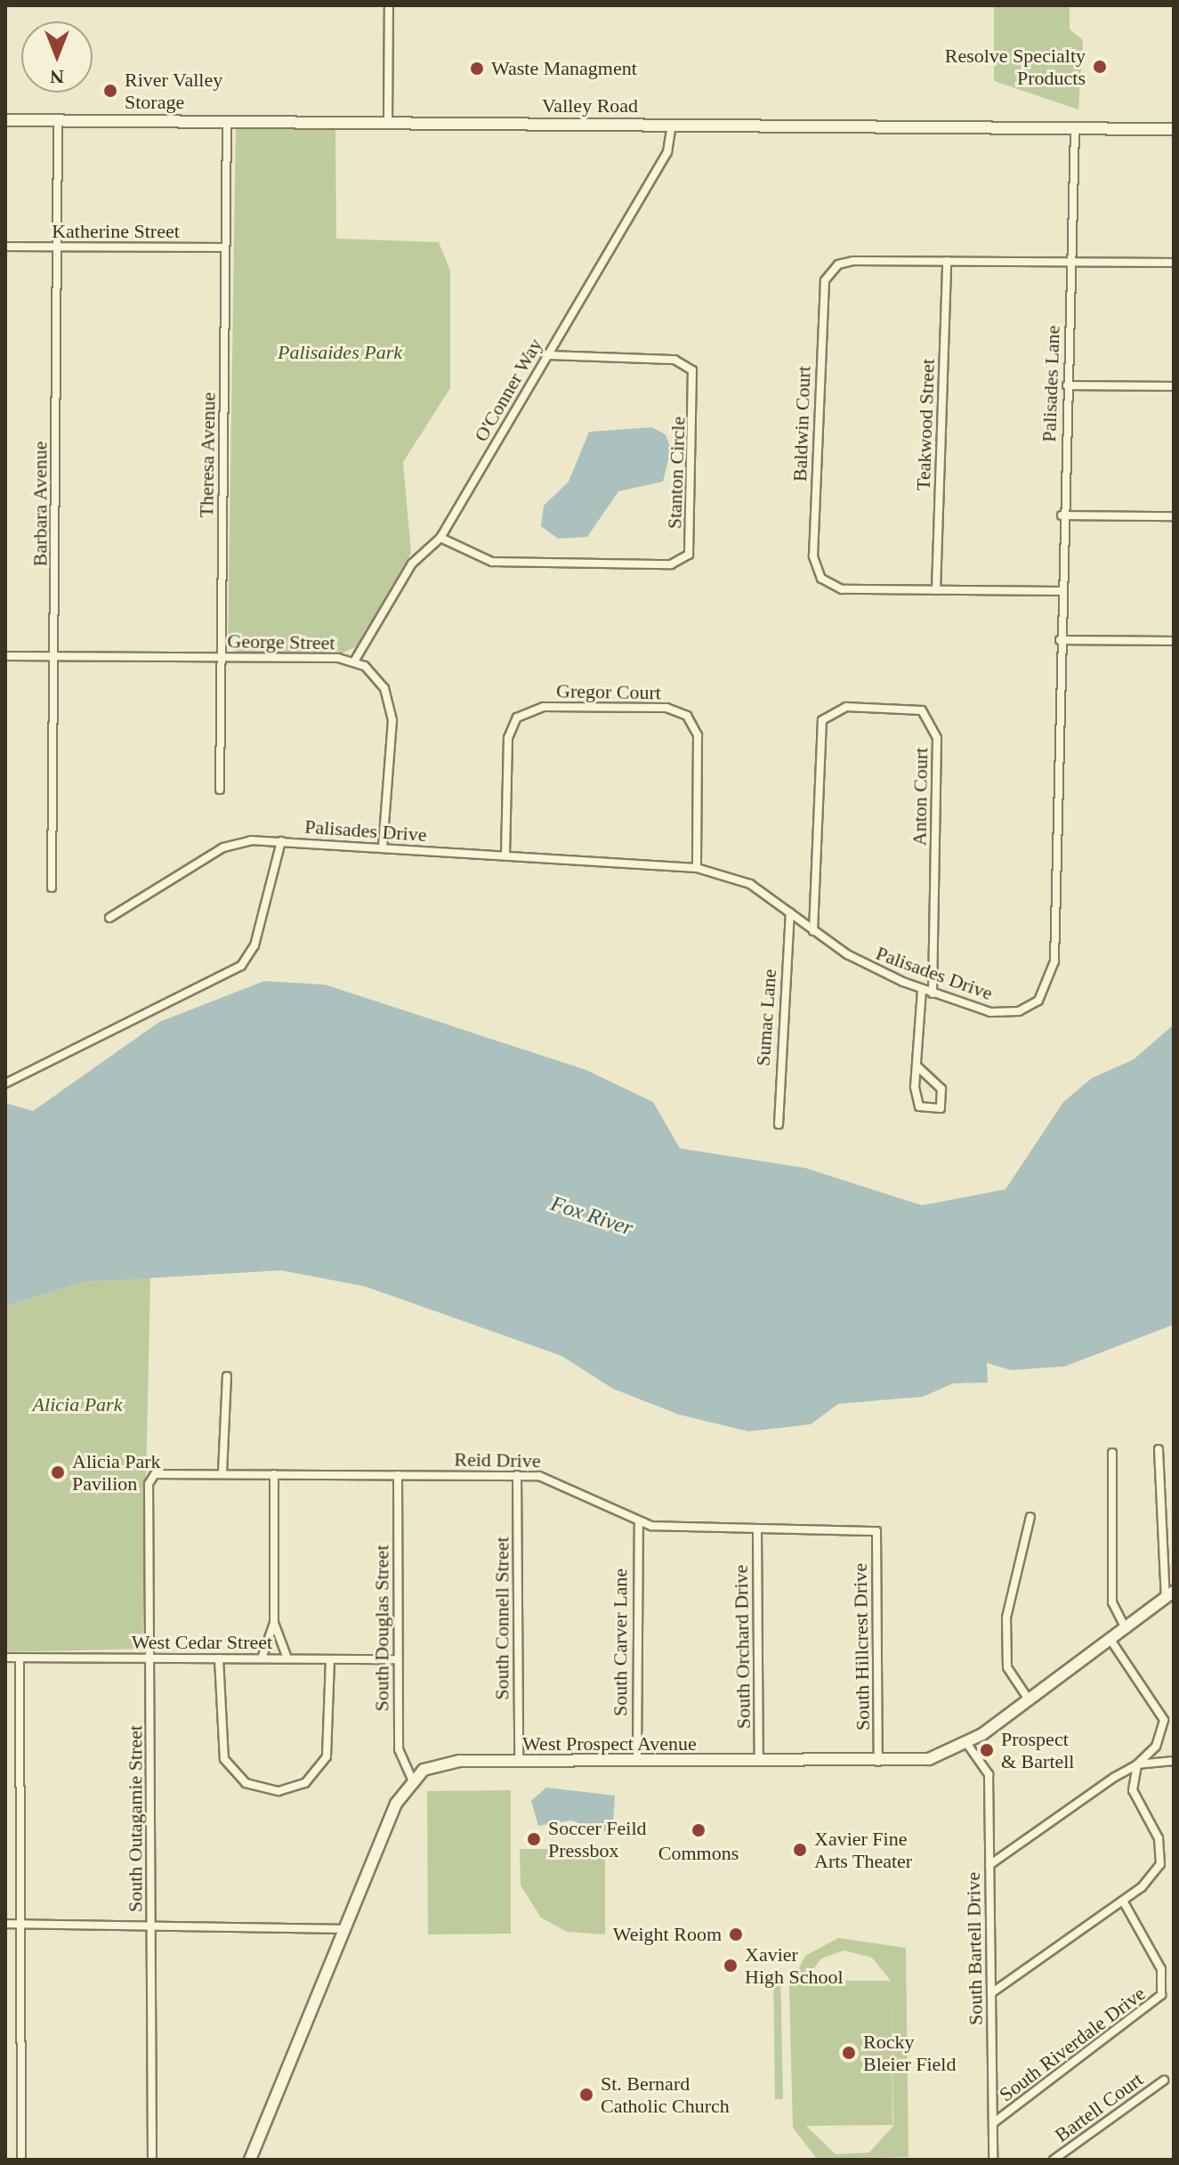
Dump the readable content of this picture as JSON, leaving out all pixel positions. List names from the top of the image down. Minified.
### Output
{"streets":{"main road":["Valley Road","West Prospect Avenue"],"street":["Katherine Street","Palisades Lane","O'Conner Way","Baldwin Court","Teakwood Street","Theresa Avenue","Stanton Circle","Barbara Avenue","George Street","Gregor Court","Anton Court","Palisades Drive","Sumac Lane","Reid Drive","South Connell Street","South Douglas Street","West Cedar Street","South Carver Lane","South Orchard Drive","South Hillcrest Drive","South Outagamie Street","South Bartell Drive","South Riverdale Drive","Bartell Court"]},"crossings":[["Valley Road","Palisades Lane"],["Valley Road","O'Conner Way"],["Valley Road","Theresa Avenue"],["Valley Road","Barbara Avenue"],["Katherine Street","Theresa Avenue"],["Katherine Street","Barbara Avenue"],["Palisades Lane","Baldwin Court"],["Palisades Lane","Palisades Drive"],["O'Conner Way","Stanton Circle"],["O'Conner Way","George Street"],["Baldwin Court","Teakwood Street"],["Theresa Avenue","George Street"],["Barbara Avenue","George Street"],["George Street","Palisades Drive"],["Gregor Court","Palisades Drive"],["Anton Court","Palisades Drive"],["Palisades Drive","Sumac Lane"],["Reid Drive","South Connell Street"],["Reid Drive","South Douglas Street"],["Reid Drive","South Carver Lane"],["Reid Drive","South Orchard Drive"],["Reid Drive","South Hillcrest Drive"],["Reid Drive","South Outagamie Street"],["South Connell Street","West Prospect Avenue"],["South Douglas Street","West Cedar Street"],["South Douglas Street","West Prospect Avenue"],["West Cedar Street","South Outagamie Street"],["South Carver Lane","West Prospect Avenue"],["South Orchard Drive","West Prospect Avenue"],["South Hillcrest Drive","West Prospect Avenue"],["West Prospect Avenue","South Bartell Drive"],["South Bartell Drive","South Riverdale Drive"]],"water":["Fox River"],"parks":["Palisaides Park","Alicia Park"],"places":["Resolve Specialty Products","Waste Managment","River Valley Storage","Alicia Park Pavilion","Prospect & Bartell","Commons","Soccer Feild Pressbox","Xavier Fine Arts Theater","Weight Room","Xavier High School","Rocky Bleier Field","St. Bernard Catholic Church"],"north":"bottom"}
